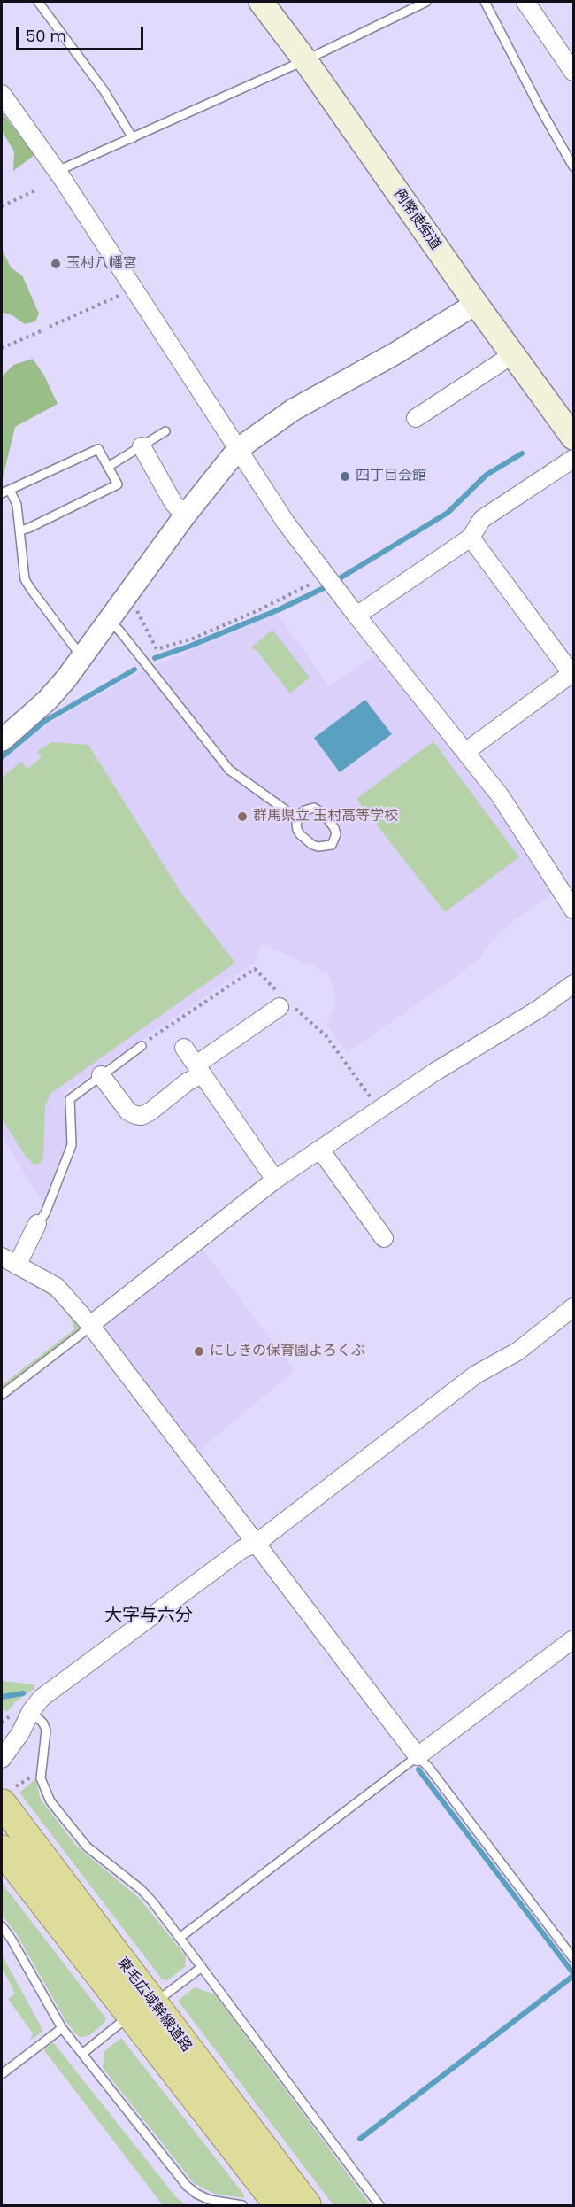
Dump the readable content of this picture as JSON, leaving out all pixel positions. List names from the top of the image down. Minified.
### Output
{"streets":{"highway":["東毛広域幹線道路"],"main road":["例幣使街道"]},"districts":["大字与六分"],"places":["玉村八幡宮","四丁目会館","群馬県立 玉村高等学校","にしきの保育園よろくぶ"],"scale_bar":"50 m"}
